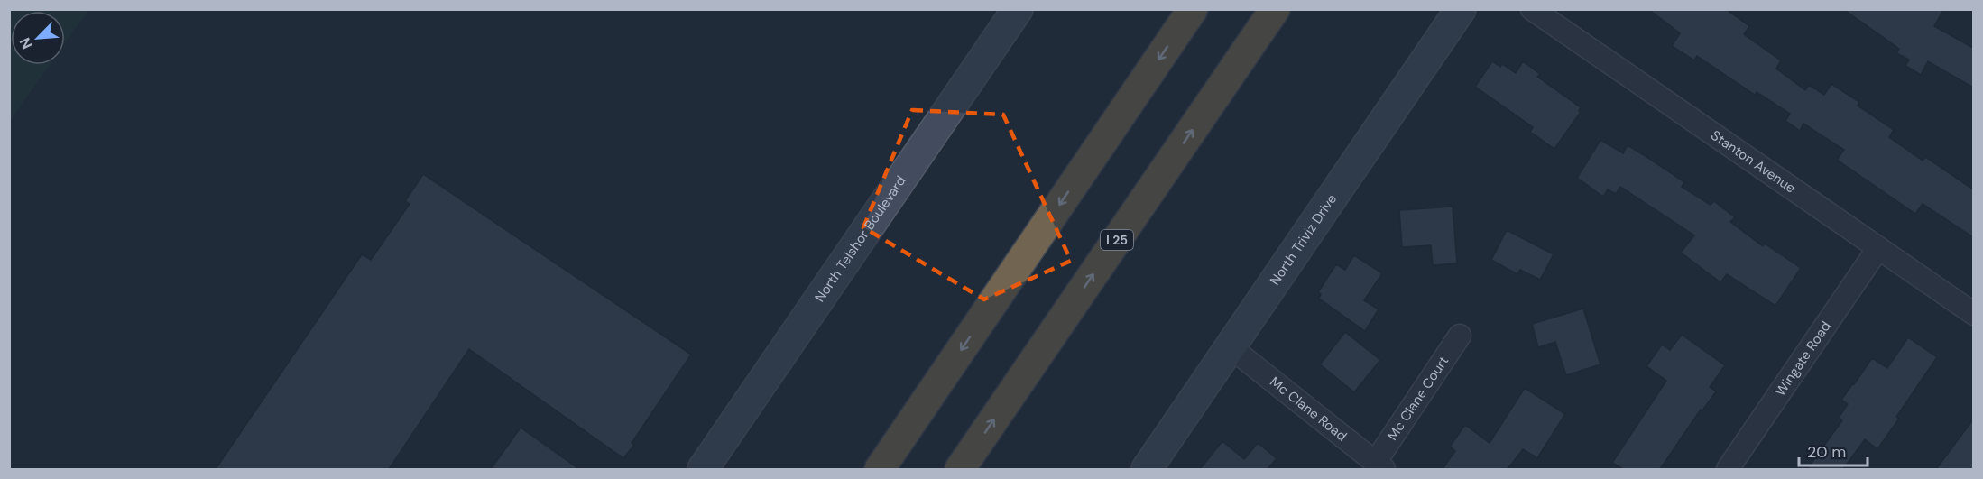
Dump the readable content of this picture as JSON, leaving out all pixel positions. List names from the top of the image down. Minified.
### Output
{"streets":{"highway":["I 25"],"street":["Stanton Avenue","North Telshor Boulevard","North Triviz Drive","Wingate Road","Mc Clane Court","Mc Clane Road"]},"crossings":[["Stanton Avenue","Wingate Road"],["North Triviz Drive","Mc Clane Road"],["Mc Clane Court","Mc Clane Road"]],"scale_bar":"20 m","north":"bottom left"}
